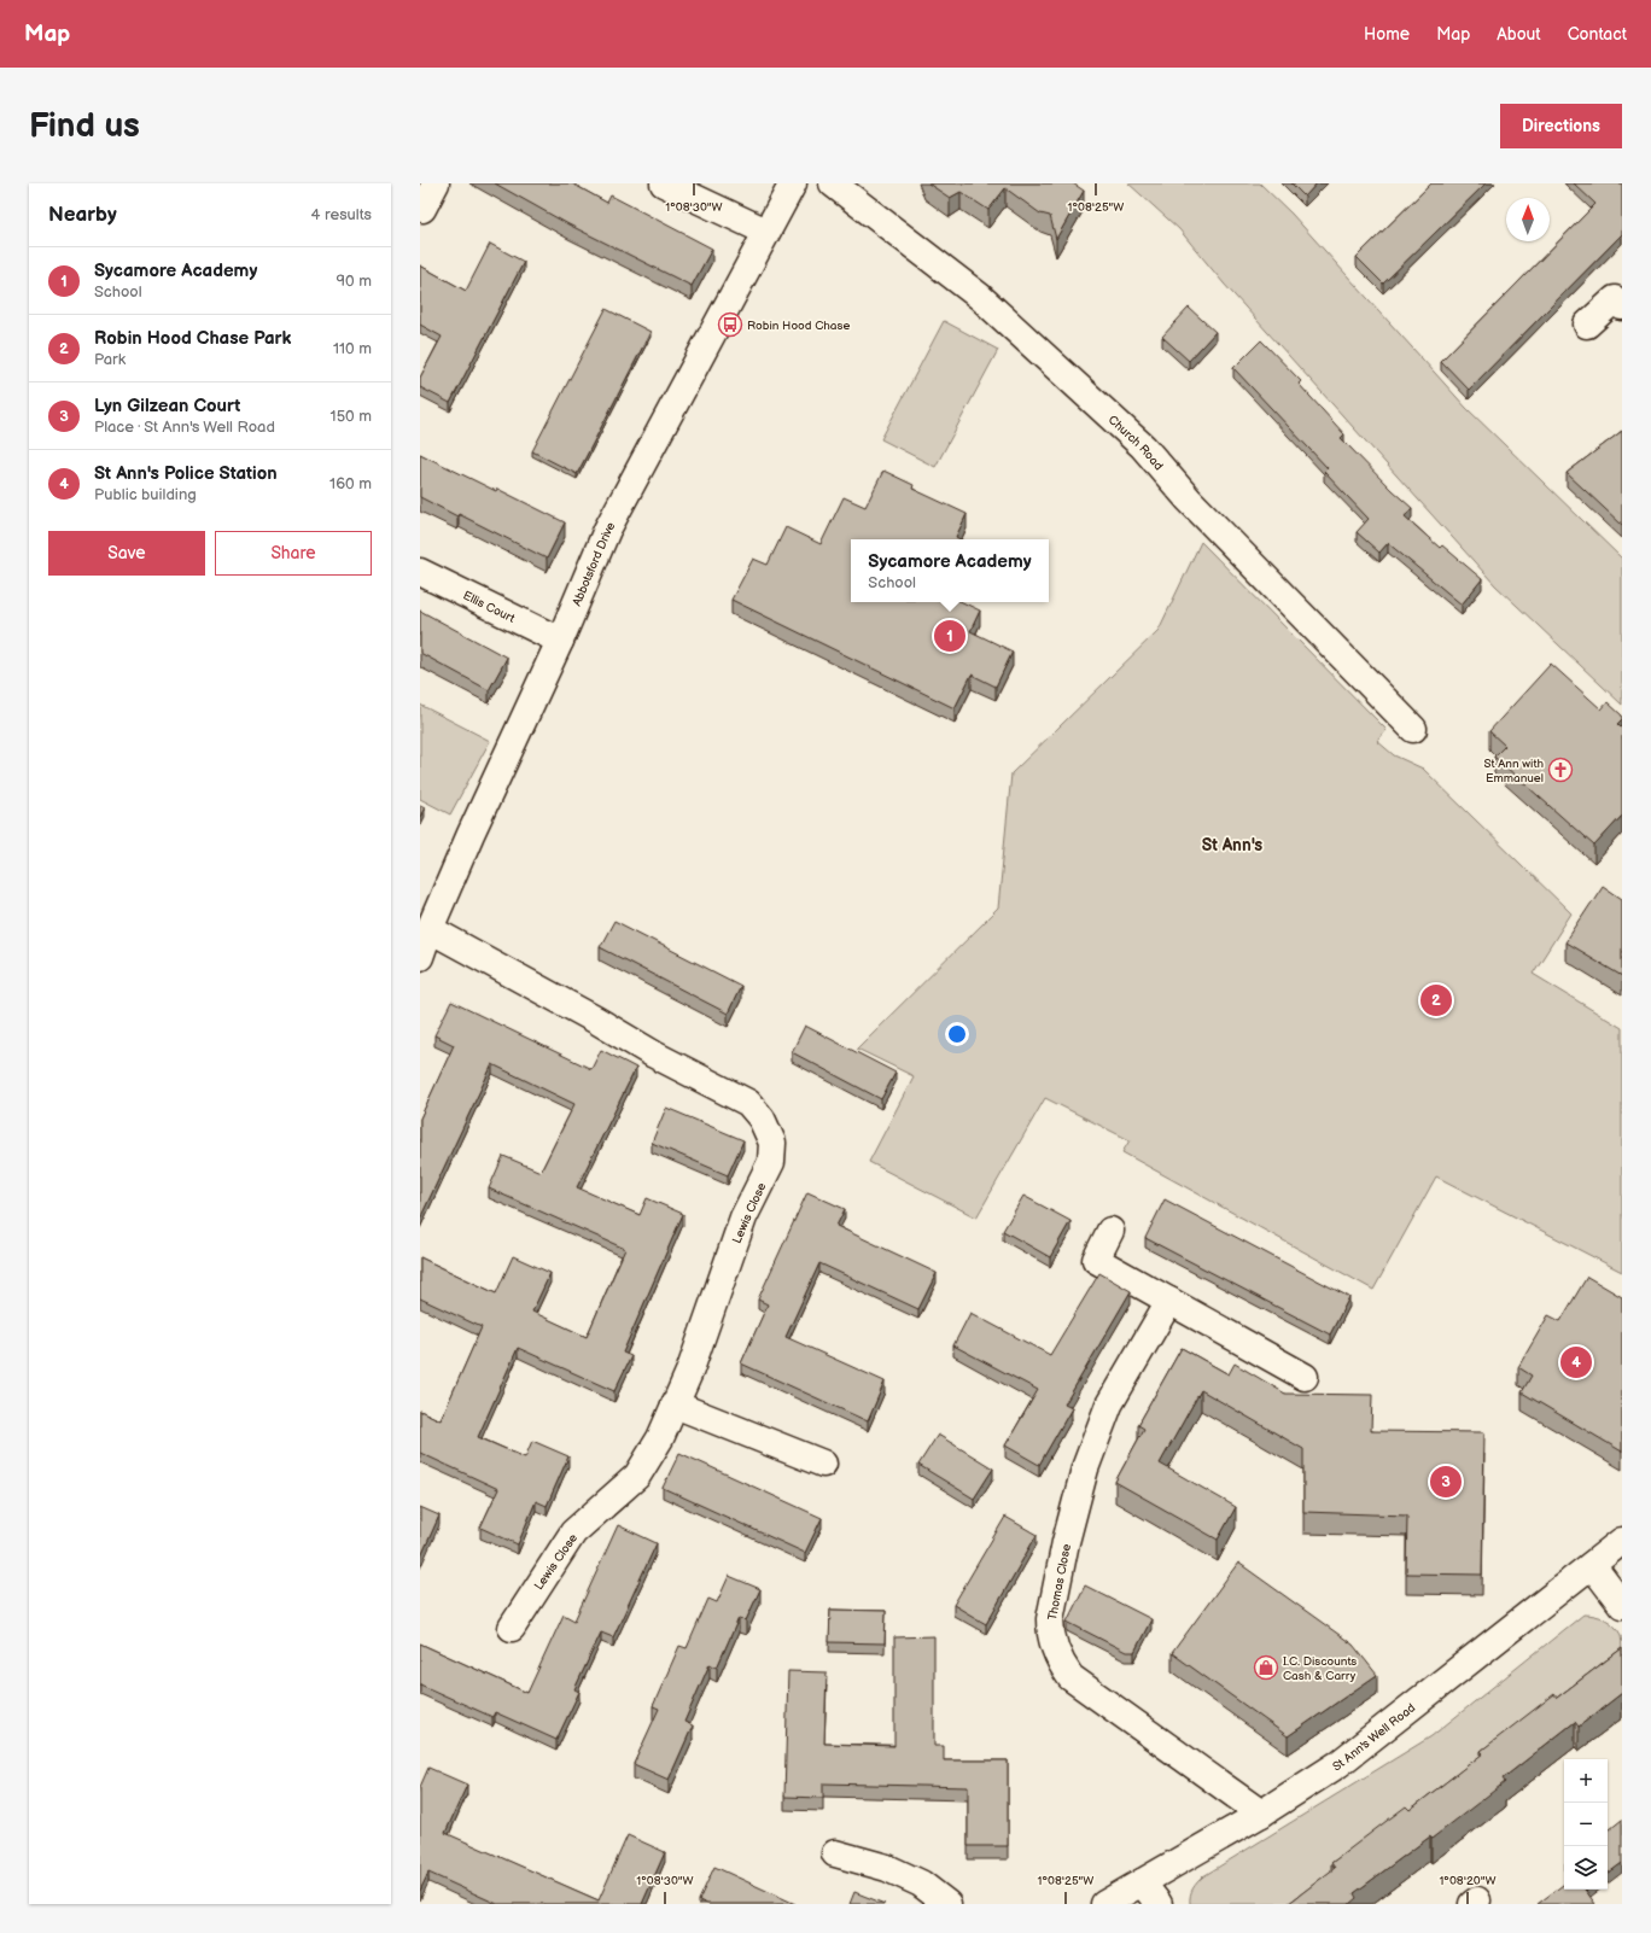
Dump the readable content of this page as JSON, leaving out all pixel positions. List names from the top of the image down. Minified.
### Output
{"streets":{"street":["Church Road","Abbotsford Drive","Ellis Court","Lewis Close","Thomas Close","St Ann's Well Road"]},"crossings":[["Abbotsford Drive","Ellis Court"],["Abbotsford Drive","Lewis Close"],["Thomas Close","St Ann's Well Road"]],"districts":["St Ann's"],"places":{"bus stop":["Robin Hood Chase"],"church":["St Ann with Emmanuel"],"shop":["I.C. Discounts Cash & Carry"]},"north":"top","page":{"header":"Map","nav":["Home","Map","About","Contact"],"buttons":["Directions",["Save","Share"]],"title":"Find us","heading":["Nearby","4 results"],"list":[{"mark":"1","name":"Sycamore Academy","note":"School","value":"90 m"},{"mark":"2","name":"Robin Hood Chase Park","note":"Park","value":"110 m"},{"mark":"3","name":"Lyn Gilzean Court","note":"Place · St Ann's Well Road","value":"150 m"},{"mark":"4","name":"St Ann's Police Station","note":"Public building","value":"160 m"}],"popup":["Sycamore Academy","School"],"pins":["1","2","4","3"],"map_buttons":["+","−"]},"coordinates":["1°08'30\"W","1°08'25\"W","1°08'20\"W"]}
